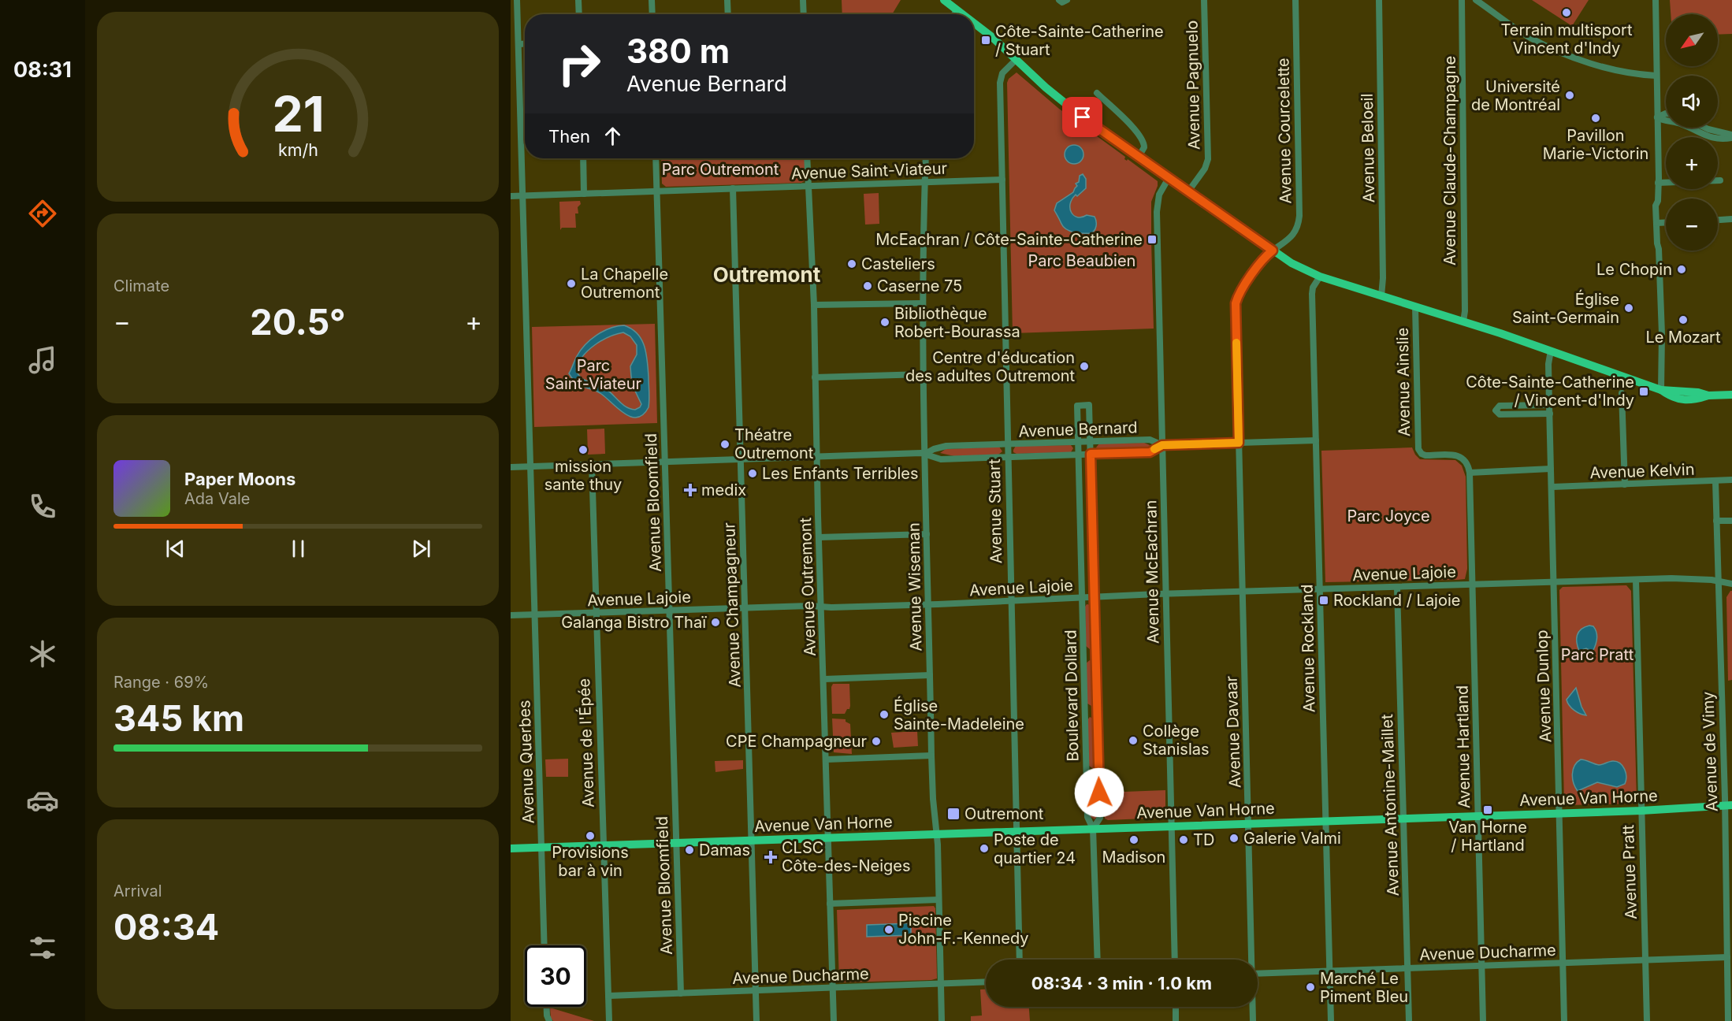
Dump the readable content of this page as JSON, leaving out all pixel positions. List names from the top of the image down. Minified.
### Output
{"streets":{"main road":["Avenue Van Horne"],"street":["Avenue Pagnuelo","Avenue Courcelette","Avenue Beloeil","Avenue Claude-Champagne","Avenue Saint-Viateur","Avenue Ainslie","Avenue Bernard","Avenue Kelvin","Avenue Bloomfield","Avenue Stuart","Avenue McEachran","Avenue Lajoie","Avenue Outremont","Avenue Wiseman","Avenue Champagneur","Avenue Rockland","Avenue Dunlop","Boulevard Dollard","Avenue Davaar","Avenue de l'Épée","Avenue Hartland","Avenue de Vimy","Avenue Querbes","Avenue Antonine-Maillet","Avenue Pratt","Avenue Ducharme"]},"crossings":[["Avenue Courcelette","Avenue Davaar"],["Avenue Saint-Viateur","Avenue Bloomfield"],["Avenue Saint-Viateur","Avenue Stuart"],["Avenue Saint-Viateur","Avenue Outremont"],["Avenue Saint-Viateur","Avenue Wiseman"],["Avenue Saint-Viateur","Avenue Champagneur"],["Avenue Saint-Viateur","Avenue Querbes"],["Avenue Ainslie","Avenue Hartland"],["Avenue Bernard","Avenue Bloomfield"],["Avenue Bernard","Avenue Stuart"],["Avenue Bernard","Avenue McEachran"],["Avenue Bernard","Avenue Outremont"],["Avenue Bernard","Avenue Wiseman"],["Avenue Bernard","Avenue Champagneur"],["Avenue Bernard","Boulevard Dollard"],["Avenue Bernard","Avenue de l'Épée"],["Avenue Bernard","Avenue Querbes"],["Avenue Kelvin","Avenue Dunlop"],["Avenue Kelvin","Avenue de Vimy"],["Avenue Bloomfield","Avenue Lajoie"],["Avenue Bloomfield","Avenue Van Horne"],["Avenue Bloomfield","Avenue Ducharme"],["Avenue Stuart","Avenue Lajoie"],["Avenue Stuart","Avenue Van Horne"],["Avenue McEachran","Avenue Lajoie"],["Avenue McEachran","Avenue Van Horne"],["Avenue Lajoie","Avenue Outremont"],["Avenue Lajoie","Avenue Wiseman"],["Avenue Lajoie","Avenue Champagneur"],["Avenue Lajoie","Avenue Rockland"],["Avenue Lajoie","Avenue Dunlop"],["Avenue Lajoie","Boulevard Dollard"],["Avenue Lajoie","Avenue Davaar"],["Avenue Lajoie","Avenue de l'Épée"],["Avenue Lajoie","Avenue Hartland"],["Avenue Lajoie","Avenue de Vimy"],["Avenue Lajoie","Avenue Querbes"],["Avenue Lajoie","Avenue Antonine-Maillet"],["Avenue Lajoie","Avenue Pratt"],["Avenue Outremont","Avenue Van Horne"],["Avenue Outremont","Avenue Ducharme"],["Avenue Wiseman","Avenue Van Horne"],["Avenue Wiseman","Avenue Ducharme"],["Avenue Champagneur","Avenue Van Horne"],["Avenue Champagneur","Avenue Ducharme"],["Avenue Rockland","Avenue Van Horne"],["Avenue Rockland","Avenue Ducharme"],["Avenue Dunlop","Avenue Van Horne"],["Avenue Dunlop","Avenue Ducharme"],["Boulevard Dollard","Avenue Van Horne"],["Avenue Davaar","Avenue Van Horne"],["Avenue de l'Épée","Avenue Van Horne"],["Avenue de l'Épée","Avenue Ducharme"],["Avenue Hartland","Avenue Van Horne"],["Avenue Hartland","Avenue Ducharme"],["Avenue de Vimy","Avenue Van Horne"],["Avenue de Vimy","Avenue Ducharme"],["Avenue Querbes","Avenue Van Horne"],["Avenue Van Horne","Avenue Antonine-Maillet"],["Avenue Van Horne","Avenue Pratt"],["Avenue Antonine-Maillet","Avenue Ducharme"],["Avenue Pratt","Avenue Ducharme"]],"districts":["Outremont"],"parks":["Parc Outremont","Parc Beaubien","Parc Saint-Viateur","Parc Joyce","Parc Pratt"],"places":{"other":["Terrain multisport Vincent d'Indy","Université de Montréal","Pavillon Marie-Victorin","Casteliers","Le Chopin","La Chapelle Outremont","Caserne 75","Église Saint-Germain","Le Mozart","Bibliothèque Robert-Bourassa","Centre d'éducation des adultes Outremont","Théatre Outremont","mission sante thuy","Les Enfants Terribles","Galanga Bistro Thaï","Église Sainte-Madeleine","Collège Stanislas","CPE Champagneur","Provisions bar à vin","Galerie Valmi","Madison","TD","Poste de quartier 24","Damas","Piscine John-F.-Kennedy","Marché Le Piment Bleu"],"transit":["Côte-Sainte-Catherine / Stuart","McEachran / Côte-Sainte-Catherine","Côte-Sainte-Catherine / Vincent-d'Indy","Rockland / Lajoie","Van Horne / Hartland","Outremont"],"health":["medix","CLSC Côte-des-Neiges"]},"north":"bottom left","page":{"tabs":"08:31","map_buttons":["+","−"],"turn":["380 m","Avenue Bernard"],"then":"Then","tile":["Climate",["Range · 69%","345 km"],["Arrival","08:34"]],"heat":["−","20.5°","+"],"song":["Paper Moons","Ada Vale"],"limit":"30","trip":"08:34 · 3 min · 1.0 km","gauge":["21","km/h"]}}
